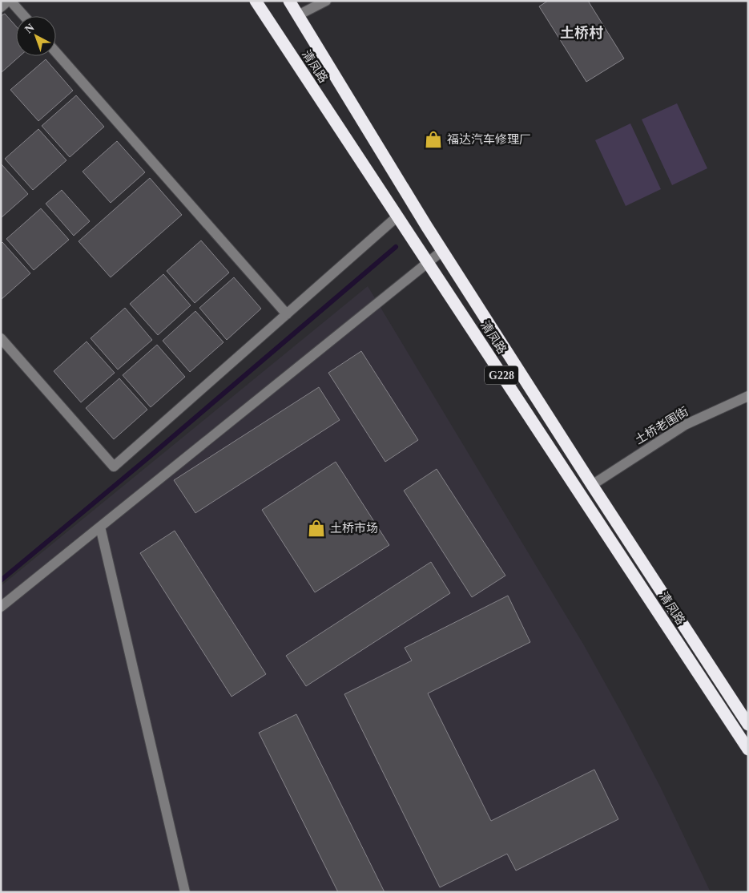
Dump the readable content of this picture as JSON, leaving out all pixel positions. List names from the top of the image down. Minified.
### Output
{"streets":{"highway":["清凤路","G228"],"street":["土桥老围街"]},"crossings":[["清凤路","土桥老围街"]],"districts":["土桥村"],"places":{"shop":["福达汽车修理厂","土桥市场"]},"north":"top left"}
